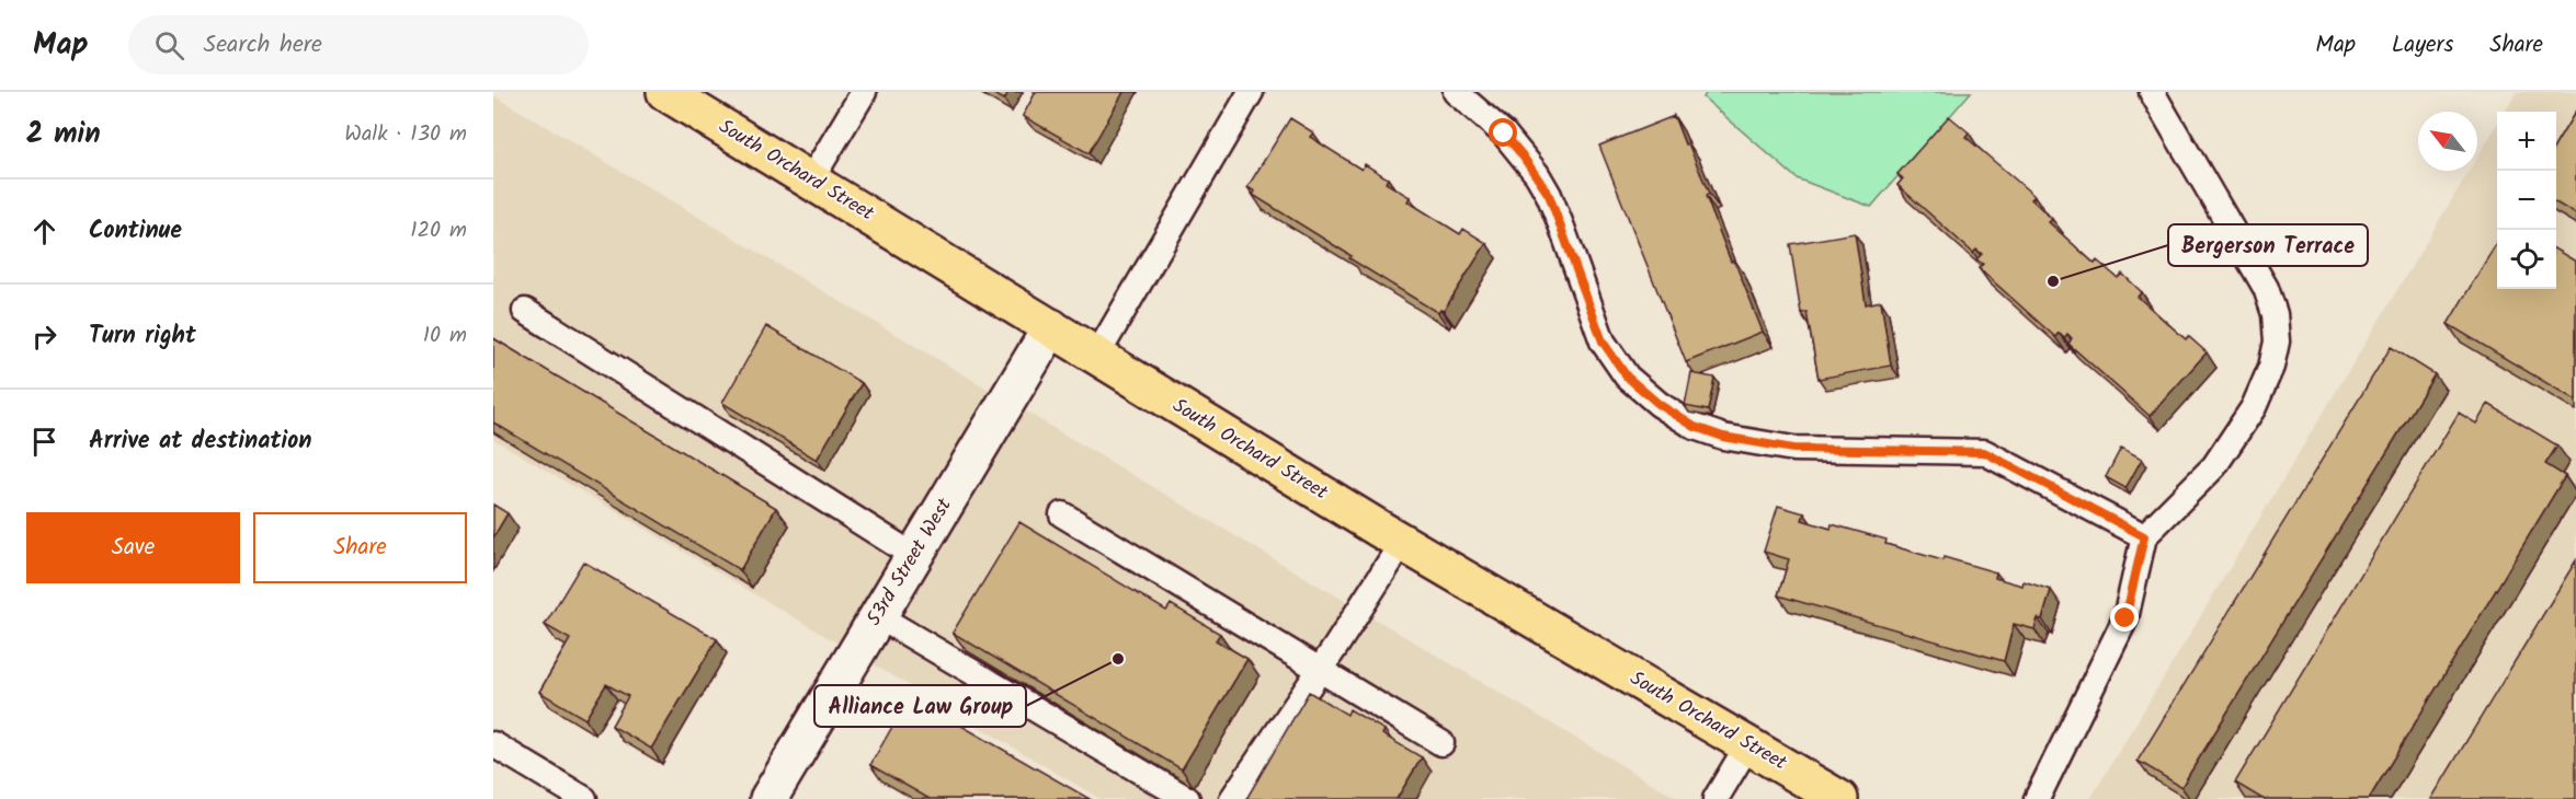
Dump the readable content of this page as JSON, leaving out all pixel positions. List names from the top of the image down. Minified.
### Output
{"streets":{"main road":["South Orchard Street"],"street":["53rd Street West"]},"crossings":[["South Orchard Street","53rd Street West"]],"places":["Bergerson Terrace","Alliance Law Group"],"north":"top left","page":{"header":"Map","search":"Search here","nav":["Map","Layers","Share"],"heading":["2 min","Walk · 130 m"],"map_buttons":["+","−"],"list":[["Continue","120 m"],["Turn right","10 m"],"Arrive at destination"],"buttons":["Save","Share"]}}
